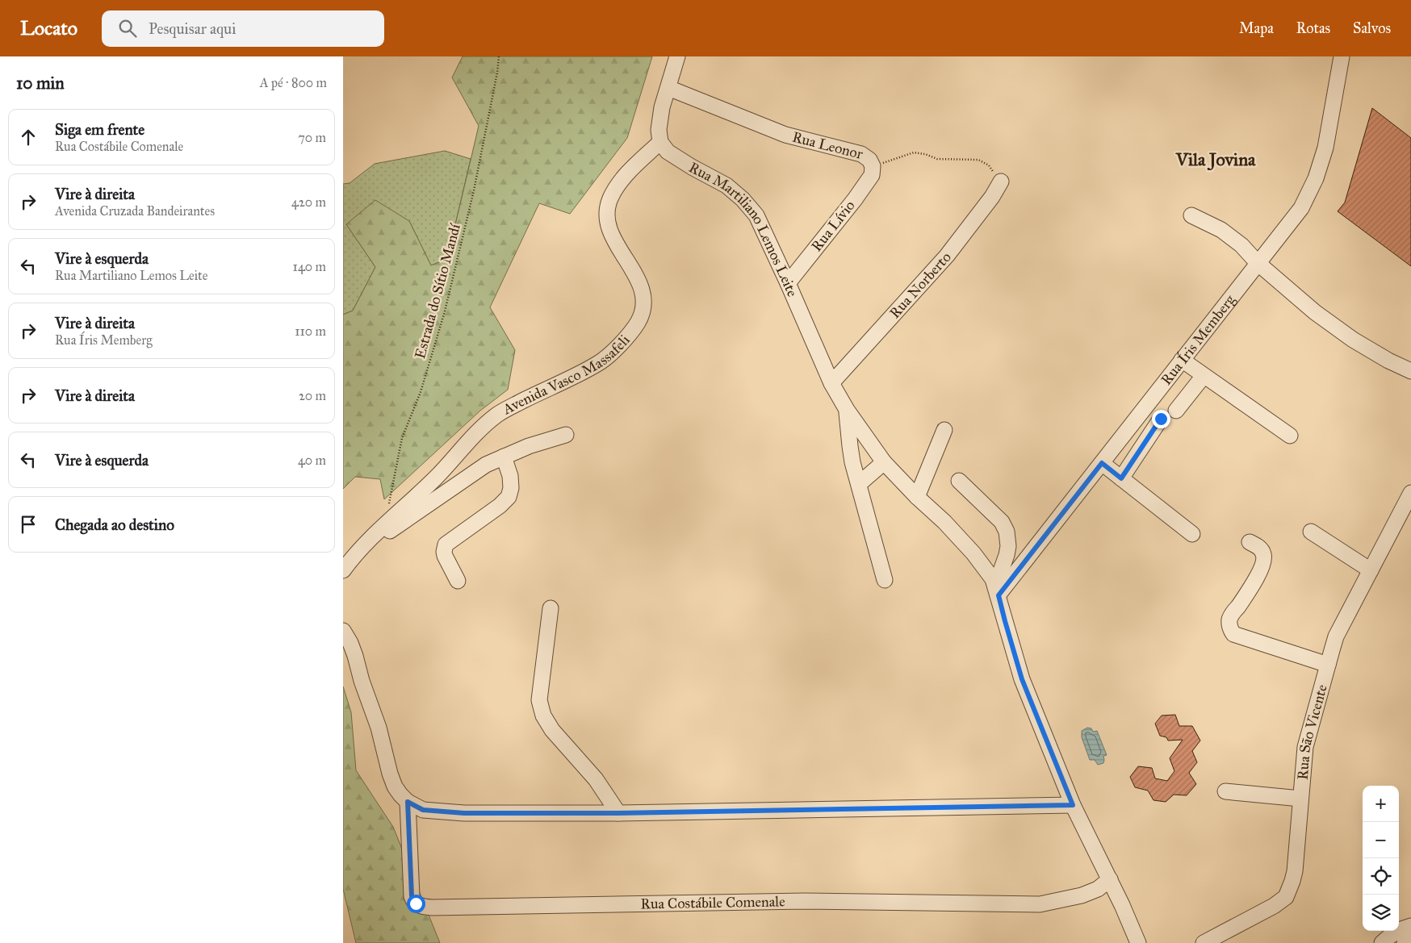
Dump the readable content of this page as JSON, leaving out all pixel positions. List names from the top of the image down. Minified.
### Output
{"streets":{"street":["Rua Leonor","Rua Lívio","Rua Martiliano Lemos Leite","Rua Norberto","Rua Íris Memberg","Avenida Vasco Massafeli","Rua São Vicente","Rua Costábile Comenale"],"path":["Estrada do Sítio Mandí"]},"crossings":[["Rua Leonor","Rua Lívio"],["Rua Leonor","Rua Norberto"],["Rua Lívio","Rua Martiliano Lemos Leite"],["Rua Martiliano Lemos Leite","Rua Norberto"],["Rua Martiliano Lemos Leite","Rua Íris Memberg"],["Rua Martiliano Lemos Leite","Avenida Vasco Massafeli"],["Rua Martiliano Lemos Leite","Rua Costábile Comenale"]],"districts":["Vila Jovina"],"page":{"header":"Locato","search":"Pesquisar aqui","nav":["Mapa","Rotas","Salvos"],"heading":["10 min","A pé · 800 m"],"list":[["Siga em frente","Rua Costábile Comenale","70 m"],["Vire à direita","Avenida Cruzada Bandeirantes","420 m"],["Vire à esquerda","Rua Martiliano Lemos Leite","140 m"],["Vire à direita","Rua Íris Memberg","110 m"],["Vire à direita","20 m"],["Vire à esquerda","40 m"],"Chegada ao destino"],"map_buttons":["+","−"]}}
